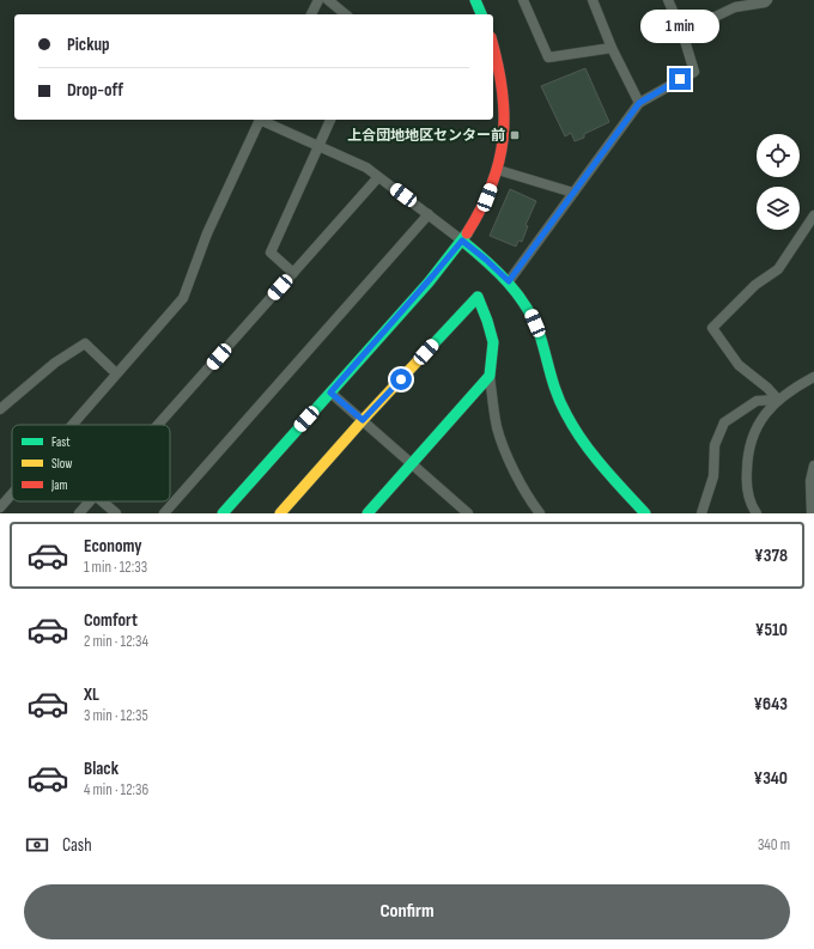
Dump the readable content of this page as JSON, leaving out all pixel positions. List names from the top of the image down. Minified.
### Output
{"places":{"transit":["上合団地地区センター前"]},"legend":["Fast","Slow","Jam"],"page":{"bubble":"1 min","banner":["Pickup","Drop-off"],"list":[{"name":"Economy","note":"1 min · 12:33","value":"¥378"},{"name":"Comfort","note":"2 min · 12:34","value":"¥510"},{"name":"XL","note":"3 min · 12:35","value":"¥643"},{"name":"Black","note":"4 min · 12:36","value":"¥340"}],"pay":["Cash","340 m"],"buttons":"Confirm"}}
